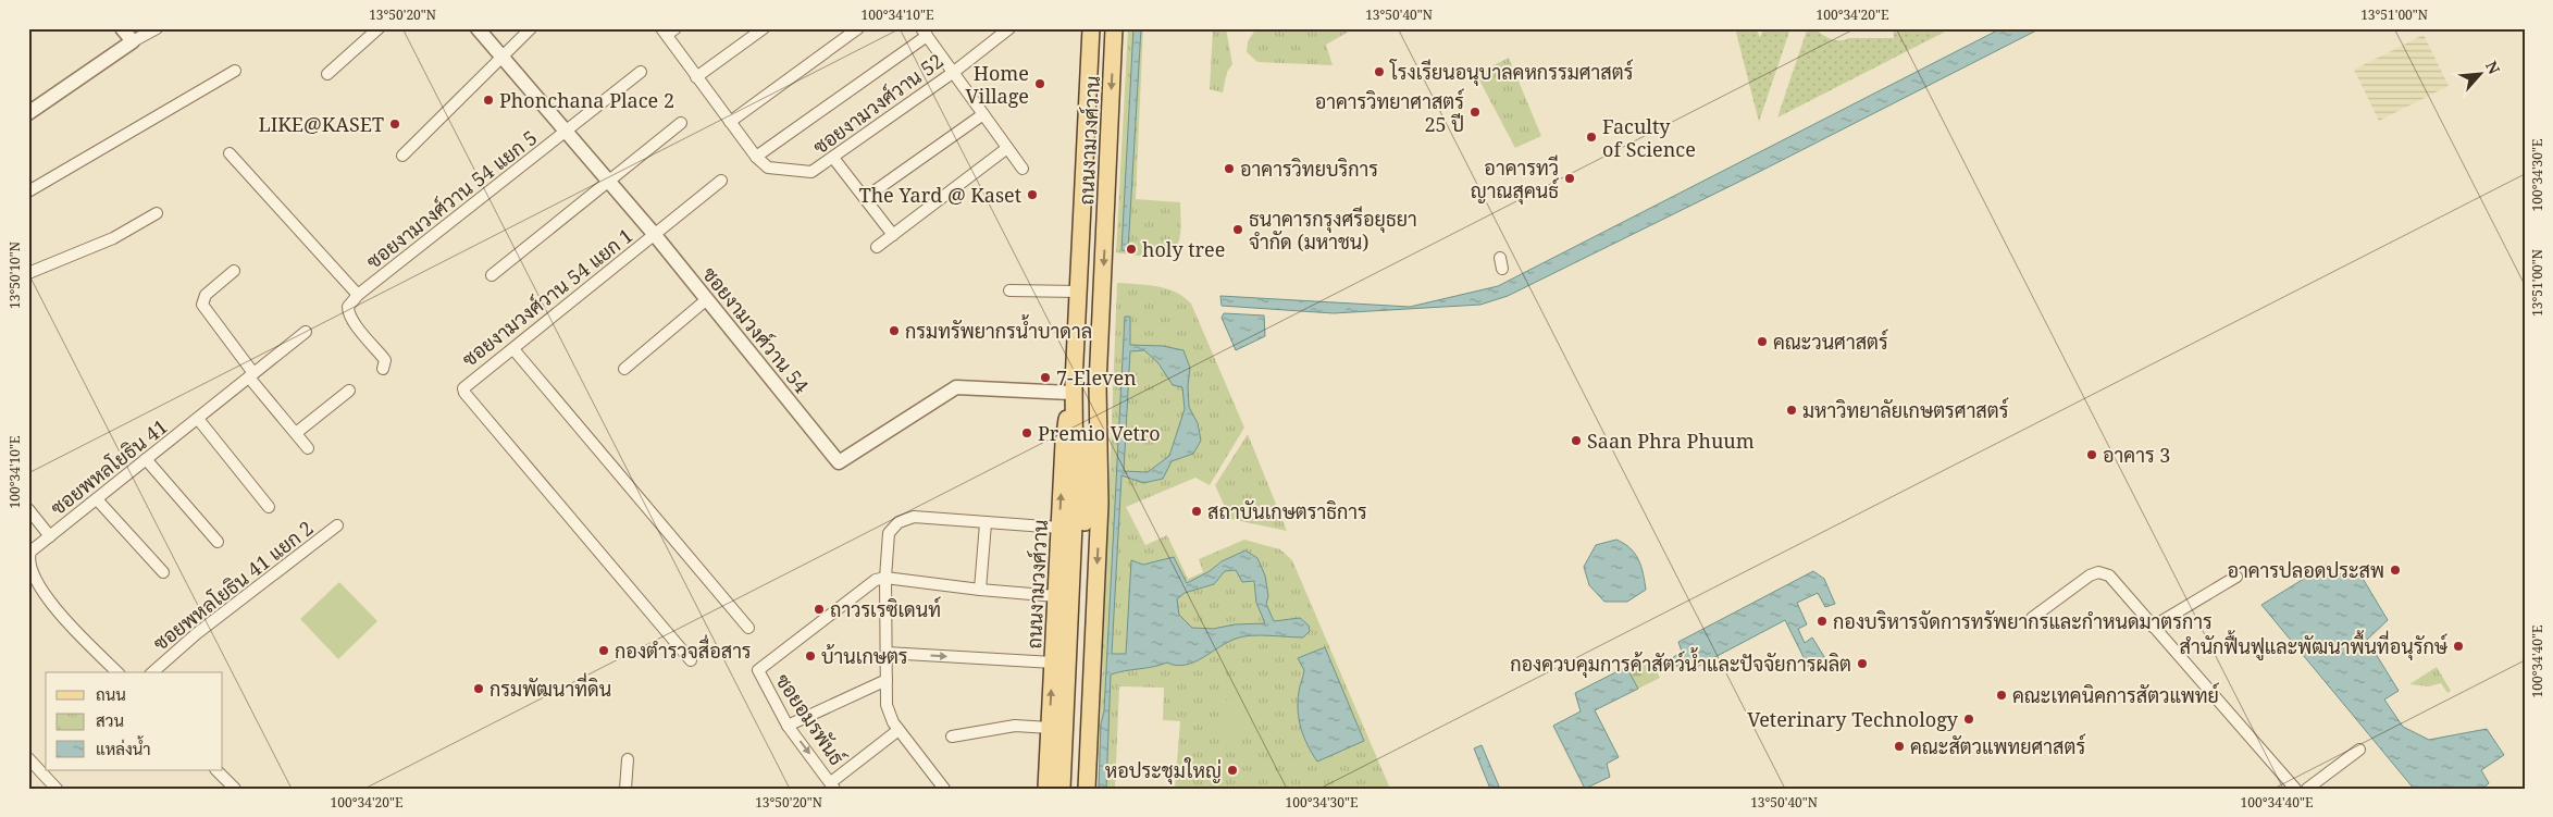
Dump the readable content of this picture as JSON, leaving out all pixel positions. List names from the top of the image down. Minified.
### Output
{"streets":{"main road":["ถนนงามวงศ์วาน"],"street":["ซอยงามวงศ์วาน 52","ซอยงามวงศ์วาน 54 แยก 5","ซอยงามวงศ์วาน 54 แยก 1","ซอยงามวงศ์วาน 54","ซอยพหลโยธิน 41","ซอยพหลโยธิน 41 แยก 2","ซอยอมรพันธ์"]},"crossings":[["ถนนงามวงศ์วาน","ซอยงามวงศ์วาน 54"],["ซอยงามวงศ์วาน 54 แยก 5","ซอยงามวงศ์วาน 54"],["ซอยงามวงศ์วาน 54 แยก 1","ซอยงามวงศ์วาน 54"]],"places":["โรงเรียนอนุบาลคหกรรมศาสตร์","Home Village","Phonchana Place 2","อาคารวิทยาศาสตร์ 25 ปี","LIKE@KASET","Faculty of Science","อาคารวิทยบริการ","อาคารทวี ญาณสุคนธ์","The Yard @ Kaset","ธนาคารกรุงศรีอยุธยา จำกัด (มหาชน)","holy tree","กรมทรัพยากรน้ำบาดาล","คณะวนศาสตร์","7-Eleven","มหาวิทยาลัยเกษตรศาสตร์","Premio Vetro","Saan Phra Phuum","อาคาร 3","สถาบันเกษตราธิการ","อาคารปลอดประสพ","ถาวรเรซิเดนท์","กองบริหารจัดการทรัพยากรและกำหนดมาตรการ","สำนักฟื้นฟูและพัฒนาพื้นที่อนุรักษ์","กองตำรวจสื่อสาร","บ้านเกษตร","กองควบคุมการค้าสัตว์น้ำและปัจจัยการผลิต","กรมพัฒนาที่ดิน","คณะเทคนิคการสัตวแพทย์","Veterinary Technology","คณะสัตวแพทยศาสตร์","หอประชุมใหญ่"],"legend":["ถนน","สวน","แหล่งน้ำ"],"north":"top right","coordinates":["13°50'20\"N","100°34'10\"E","13°50'40\"N","100°34'20\"E","13°51'00\"N","100°34'30\"E","13°50'10\"N","100°34'40\"E"]}
